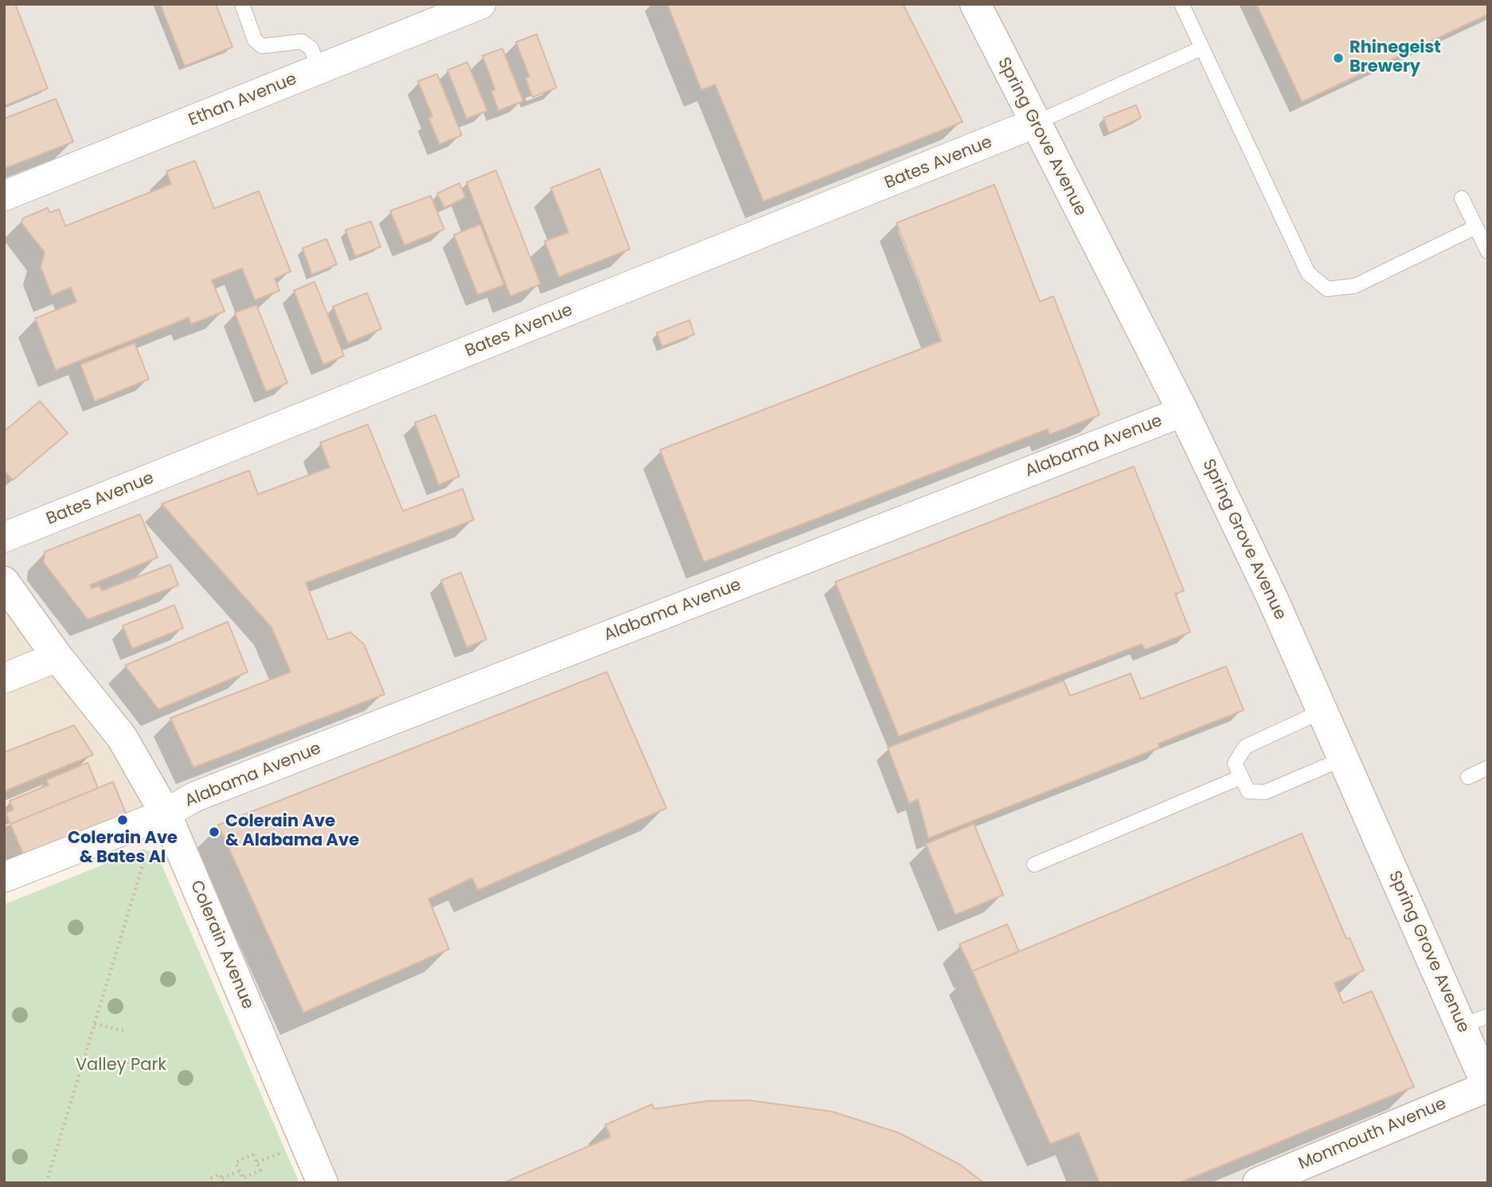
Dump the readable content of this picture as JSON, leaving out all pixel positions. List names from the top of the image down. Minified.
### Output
{"streets":{"main road":["Spring Grove Avenue","Colerain Avenue","Monmouth Avenue"],"street":["Ethan Avenue","Bates Avenue","Alabama Avenue"]},"crossings":[["Spring Grove Avenue","Bates Avenue"],["Spring Grove Avenue","Alabama Avenue"],["Spring Grove Avenue","Monmouth Avenue"],["Alabama Avenue","Colerain Avenue"]],"parks":["Valley Park"],"places":["Rhinegeist Brewery","Colerain Ave & Bates Al","Colerain Ave & Alabama Ave"]}
